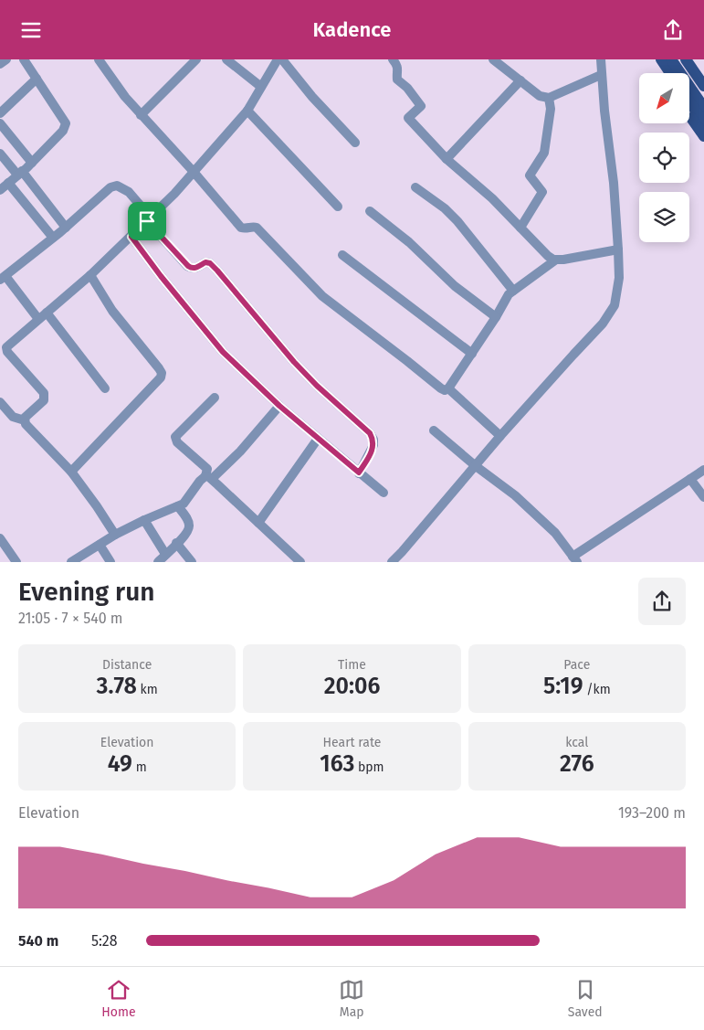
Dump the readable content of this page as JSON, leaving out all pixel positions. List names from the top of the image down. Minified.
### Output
{"north":"bottom left","page":{"header":"Kadence","heading":["Evening run","21:05 · 7 × 540 m"],"stats":[["Distance","3.78 km"],["Time","20:06"],["Pace","5:19 /km"],["Elevation","49 m"],["Heart rate","163 bpm"],["kcal","276"]],"chart":["Elevation","193–200 m"],"list":[{"name":"540 m","note":"5:28"}],"tabs":["Home","Map","Saved"]}}
